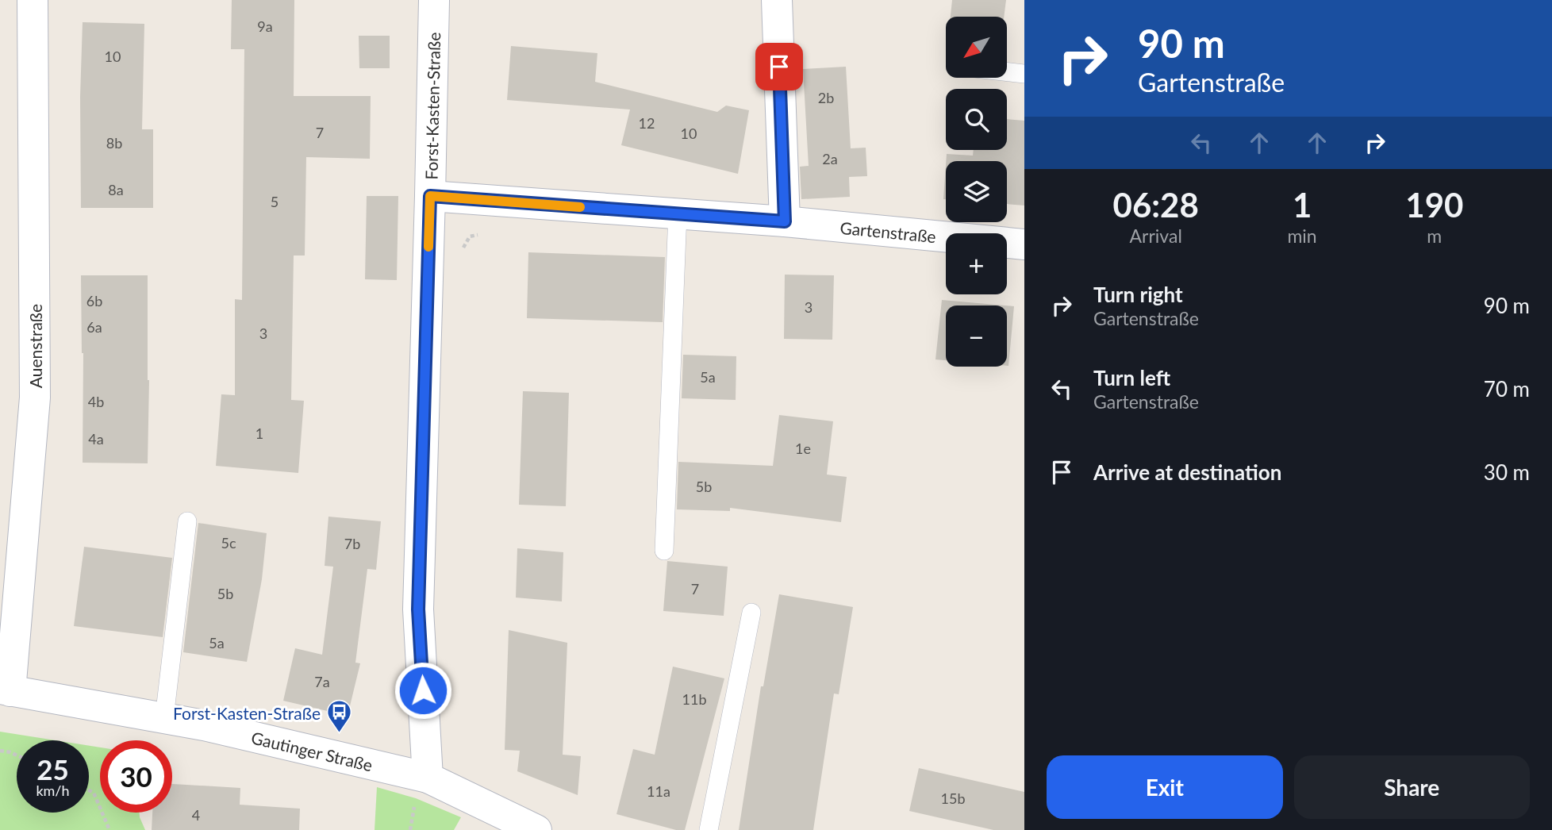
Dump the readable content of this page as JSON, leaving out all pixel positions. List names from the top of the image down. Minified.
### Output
{"streets":{"street":["Forst-Kasten-Straße","Gartenstraße","Auenstraße","Gautinger Straße"]},"crossings":[["Forst-Kasten-Straße","Gartenstraße"],["Forst-Kasten-Straße","Gautinger Straße"],["Auenstraße","Gautinger Straße"]],"places":{"bus stop":["Forst-Kasten-Straße"]},"house_numbers":["9a","10","2b","12","7","10","8b","2a","8a","5","6b","3","6a","3","5a","4b","1","4a","1e","5b","5c","7b","7","5b","5a","7a","11b","11a","15b","4"],"north":"bottom left","page":{"turn":["90 m","Gartenstraße"],"map_buttons":["+","−"],"eta":["06:28","Arrival","1","min","190","m"],"list":[{"name":"Turn right","note":"Gartenstraße","value":"90 m"},{"name":"Turn left","note":"Gartenstraße","value":"70 m"},{"name":"Arrive at destination","value":"30 m"}],"speed":"25 km/h","limit":"30","buttons":["Exit","Share"]}}
